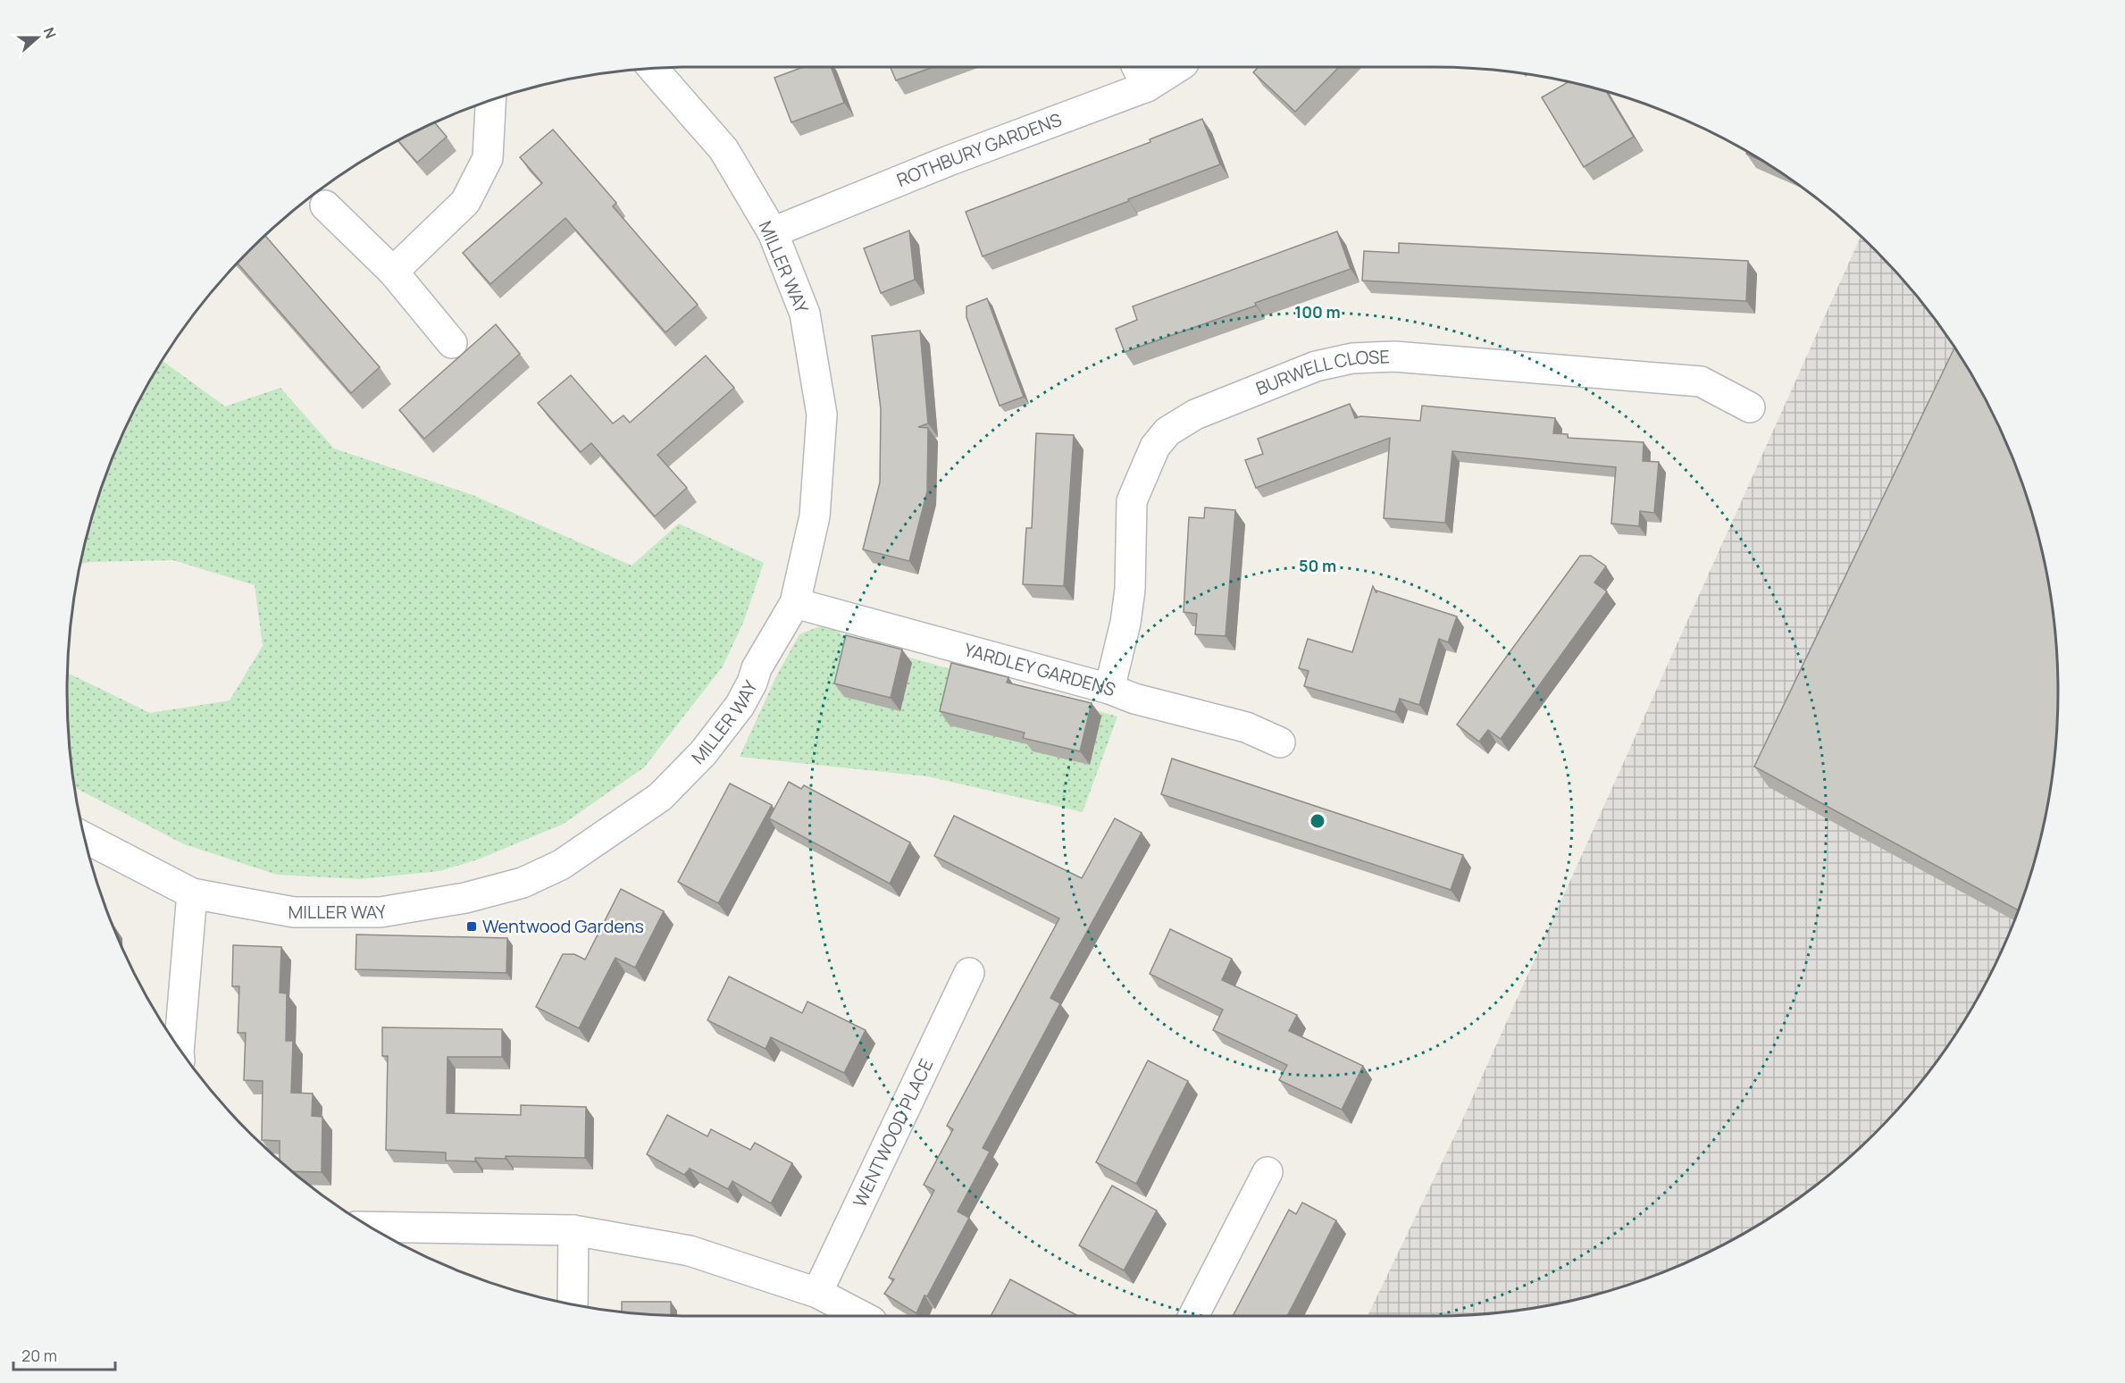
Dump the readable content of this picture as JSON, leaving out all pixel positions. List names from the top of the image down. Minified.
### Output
{"streets":{"street":["ROTHBURY GARDENS","MILLER WAY","BURWELL CLOSE","YARDLEY GARDENS","WENTWOOD PLACE"]},"crossings":[["ROTHBURY GARDENS","MILLER WAY"],["MILLER WAY","YARDLEY GARDENS"],["BURWELL CLOSE","YARDLEY GARDENS"]],"places":{"transit":["Wentwood Gardens"]},"scale_bar":"20 m","north":"right","rings":["100 m","50 m"]}
